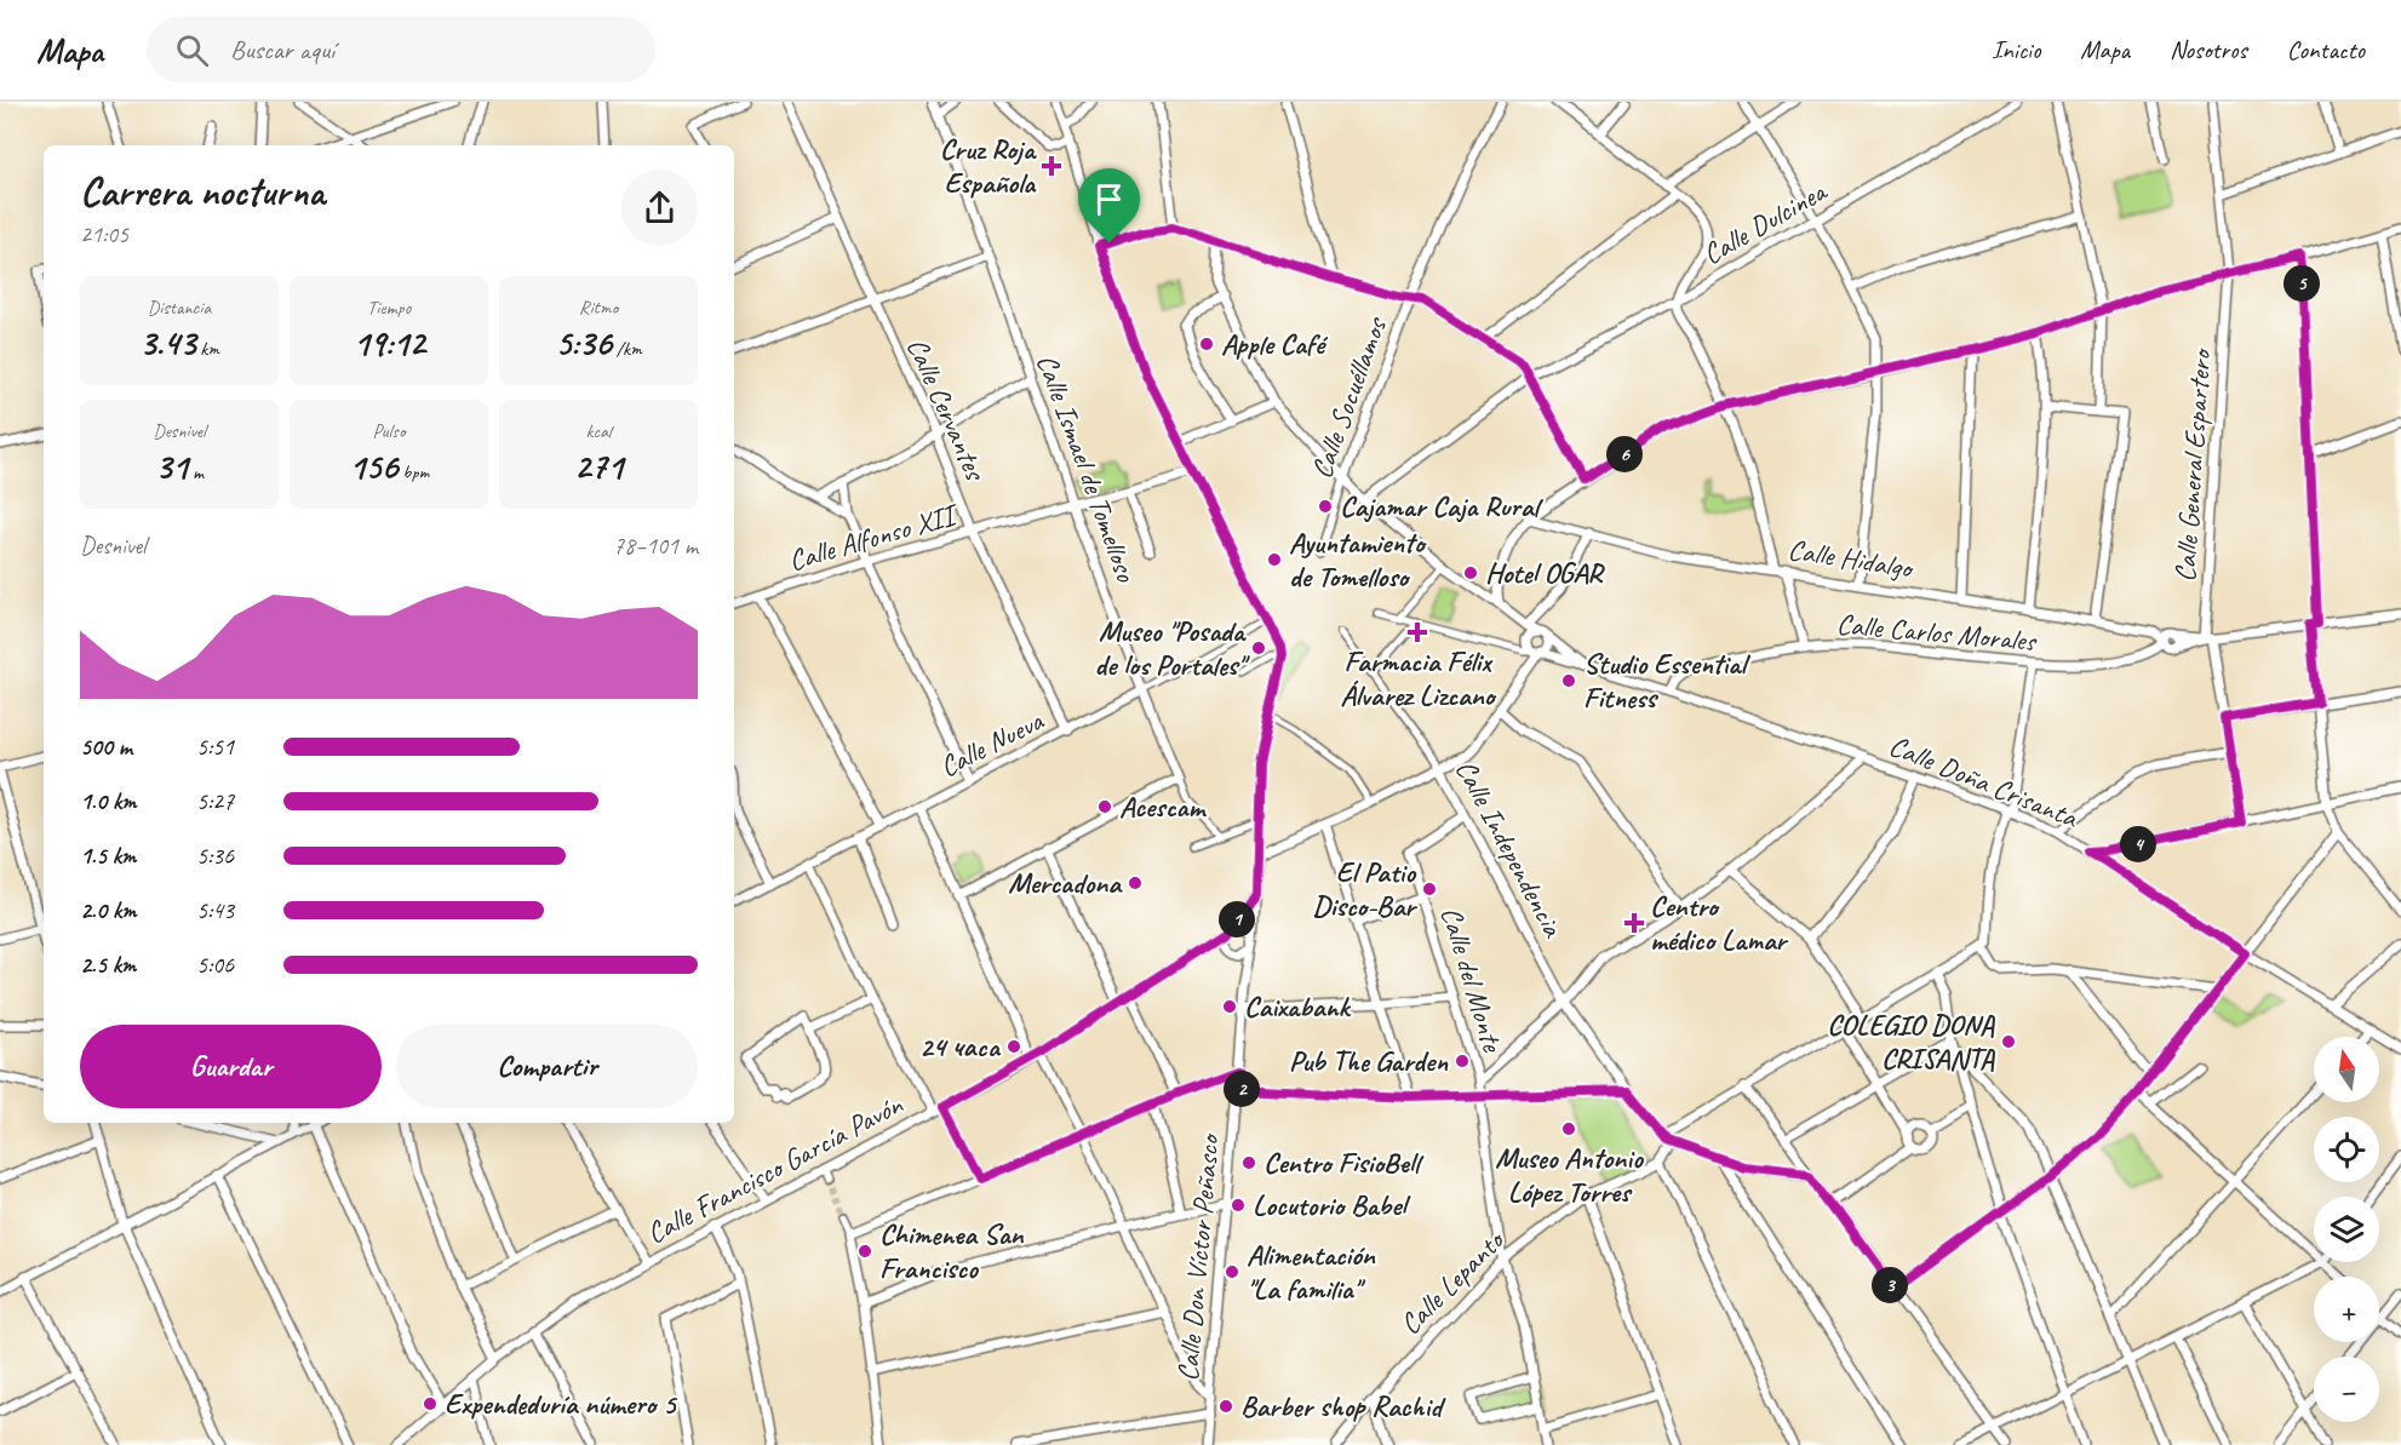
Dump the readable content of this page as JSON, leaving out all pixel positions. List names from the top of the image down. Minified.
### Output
{"streets":{"street":["Calle Dulcinea","Calle Socuéllamos","Calle Cervantes","Calle General Espartero","Calle Ismael de Tomelloso","Calle Alfonso XII","Calle Hidalgo","Calle Carlos Morales","Calle Nueva","Calle Doña Crisanta","Calle Independencia","Calle del Monte","Calle Francisco García Pavón","Calle Don Víctor Peñasco","Calle Lepanto"]},"crossings":[["Calle Dulcinea","Calle Doña Crisanta"],["Calle Socuéllamos","Calle Doña Crisanta"],["Calle Cervantes","Calle Alfonso XII"],["Calle Cervantes","Calle Nueva"],["Calle Ismael de Tomelloso","Calle Alfonso XII"],["Calle Ismael de Tomelloso","Calle Nueva"],["Calle Hidalgo","Calle Carlos Morales"],["Calle Carlos Morales","Calle Doña Crisanta"],["Calle Independencia","Calle del Monte"],["Calle del Monte","Calle Lepanto"]],"places":{"health":["Cruz Roja Española","Farmacia Félix Álvarez Lizcano","Centro médico Lamar"],"other":["Apple Café","Cajamar Caja Rural","Ayuntamiento de Tomelloso","Hotel OGAR","Museo \"Posada de los Portales\"","Studio Essential Fitness","Acescam","Mercadona","El Patio Disco-Bar","Caixabank","COLEGIO DONA CRISANTA","24 часа","Pub The Garden","Museo Antonio López Torres","Centro FisioBell","Locutorio Babel","Chimenea San Francisco","Alimentación \"La familia\"","Expendeduría número 5","Barber shop Rachid"]},"north":"top","page":{"header":"Mapa","search":"Buscar aquí","nav":["Inicio","Mapa","Nosotros","Contacto"],"heading":["Carrera nocturna","21:05"],"pins":["5","6","4","1","2","3"],"stats":[["Distancia","3.43 km"],["Tiempo","19:12"],["Ritmo","5:36 /km"],["Desnivel","31 m"],["Pulso","156 bpm"],["kcal","271"]],"chart":["Desnivel","78–101 m"],"list":[{"name":"500 m","note":"5:51"},{"name":"1.0 km","note":"5:27"},{"name":"1.5 km","note":"5:36"},{"name":"2.0 km","note":"5:43"},{"name":"2.5 km","note":"5:06"}],"buttons":["Guardar","Compartir"],"map_buttons":["+","−"]}}
